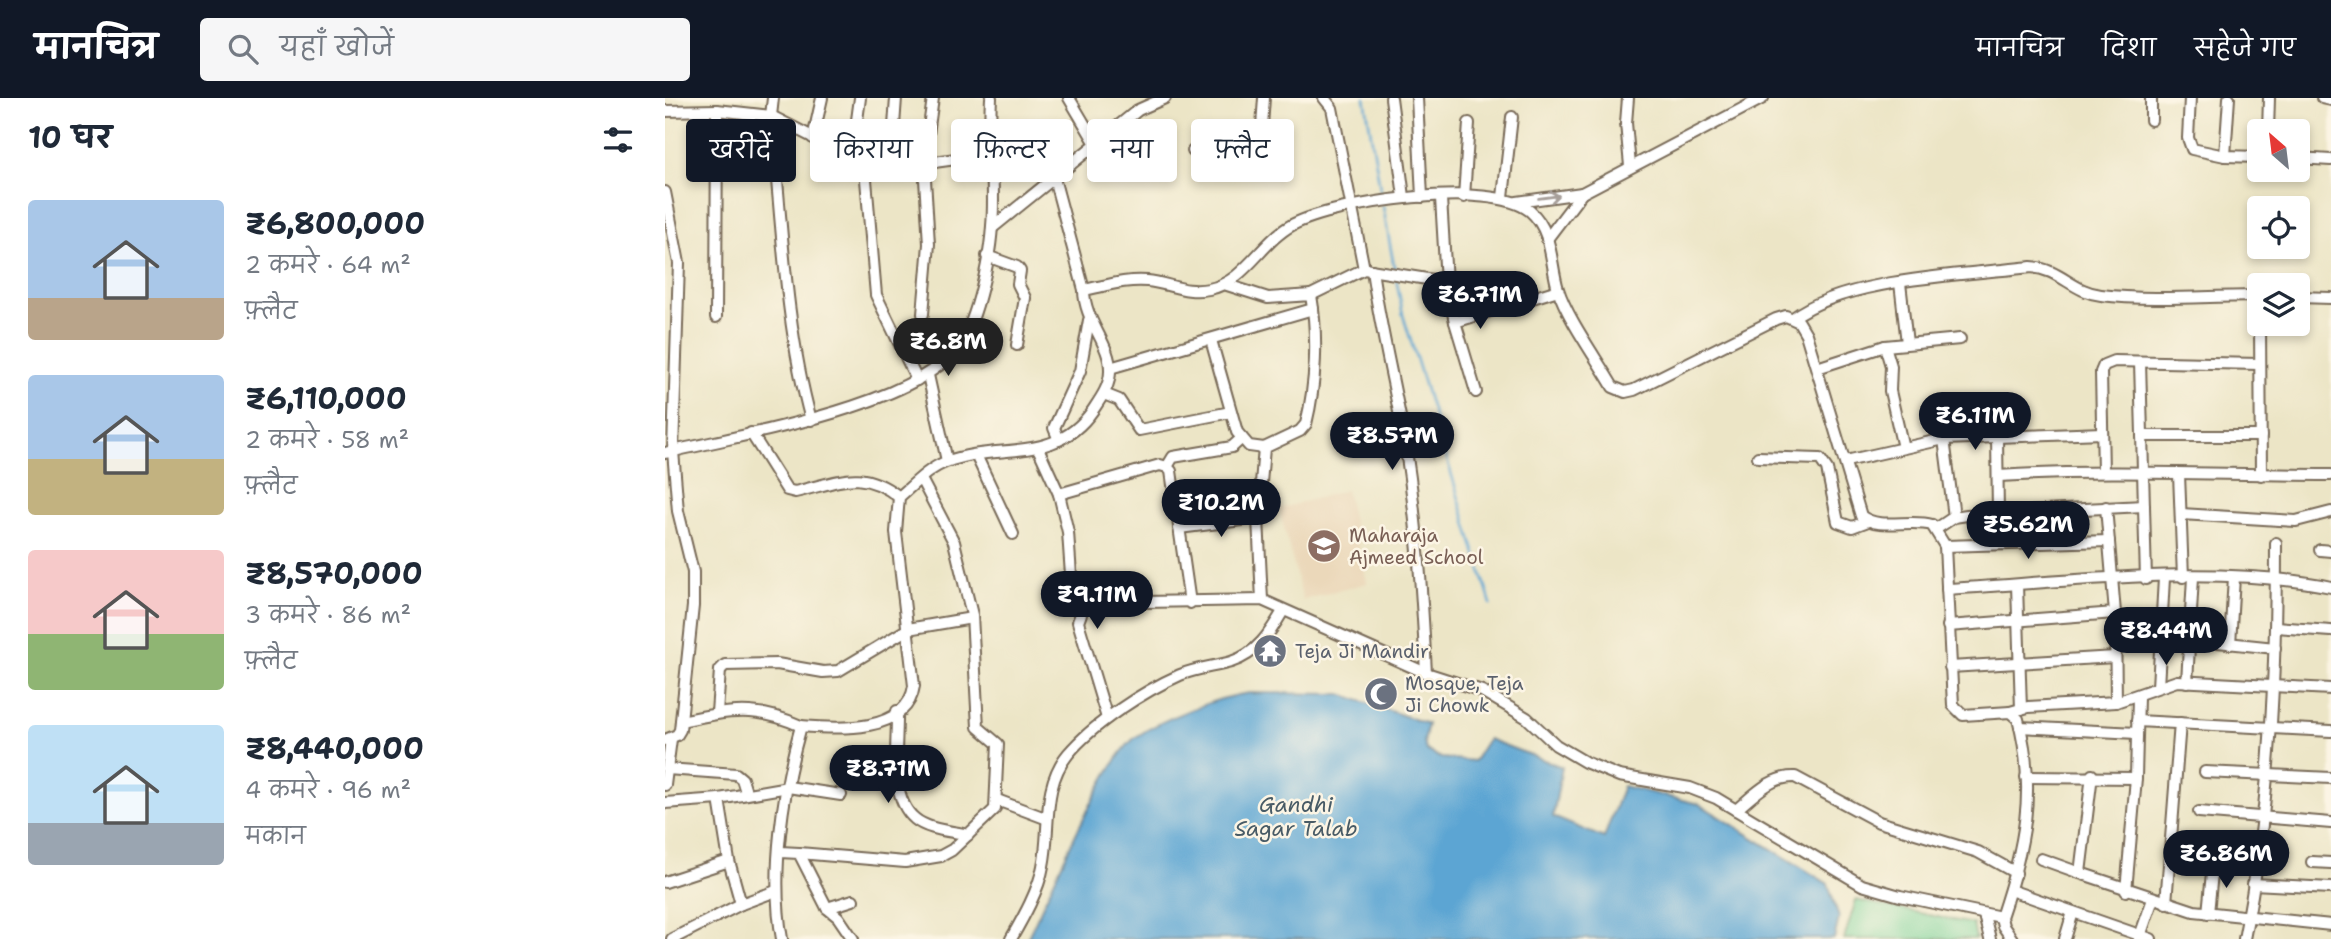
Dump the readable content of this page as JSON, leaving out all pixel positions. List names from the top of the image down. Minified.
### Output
{"water":["Gandhi Sagar Talab"],"places":{"school or university":["Maharaja Ajmeed School"],"temple":["Teja Ji Mandir"],"mosque":["Mosque, Teja Ji Chowk"]},"north":"top left","page":{"header":"मानचित्र","search":"यहाँ खोजें","nav":["मानचित्र","दिशा","सहेजे गए"],"heading":"10 घर","chip":["खरीदें","किराया","फ़िल्टर","नया","फ़्लैट"],"list":[{"name":"₹6,800,000","note":"2 कमरे · 64 m² · फ़्लैट"},{"name":"₹6,110,000","note":"2 कमरे · 58 m² · फ़्लैट"},{"name":"₹8,570,000","note":"3 कमरे · 86 m² · फ़्लैट"},{"name":"₹8,440,000","note":"4 कमरे · 96 m² · मकान"}],"price":["₹6.71M","₹6.8M","₹6.11M","₹8.57M","₹10.2M","₹5.62M","₹9.11M","₹8.44M","₹8.71M","₹6.86M"]}}
